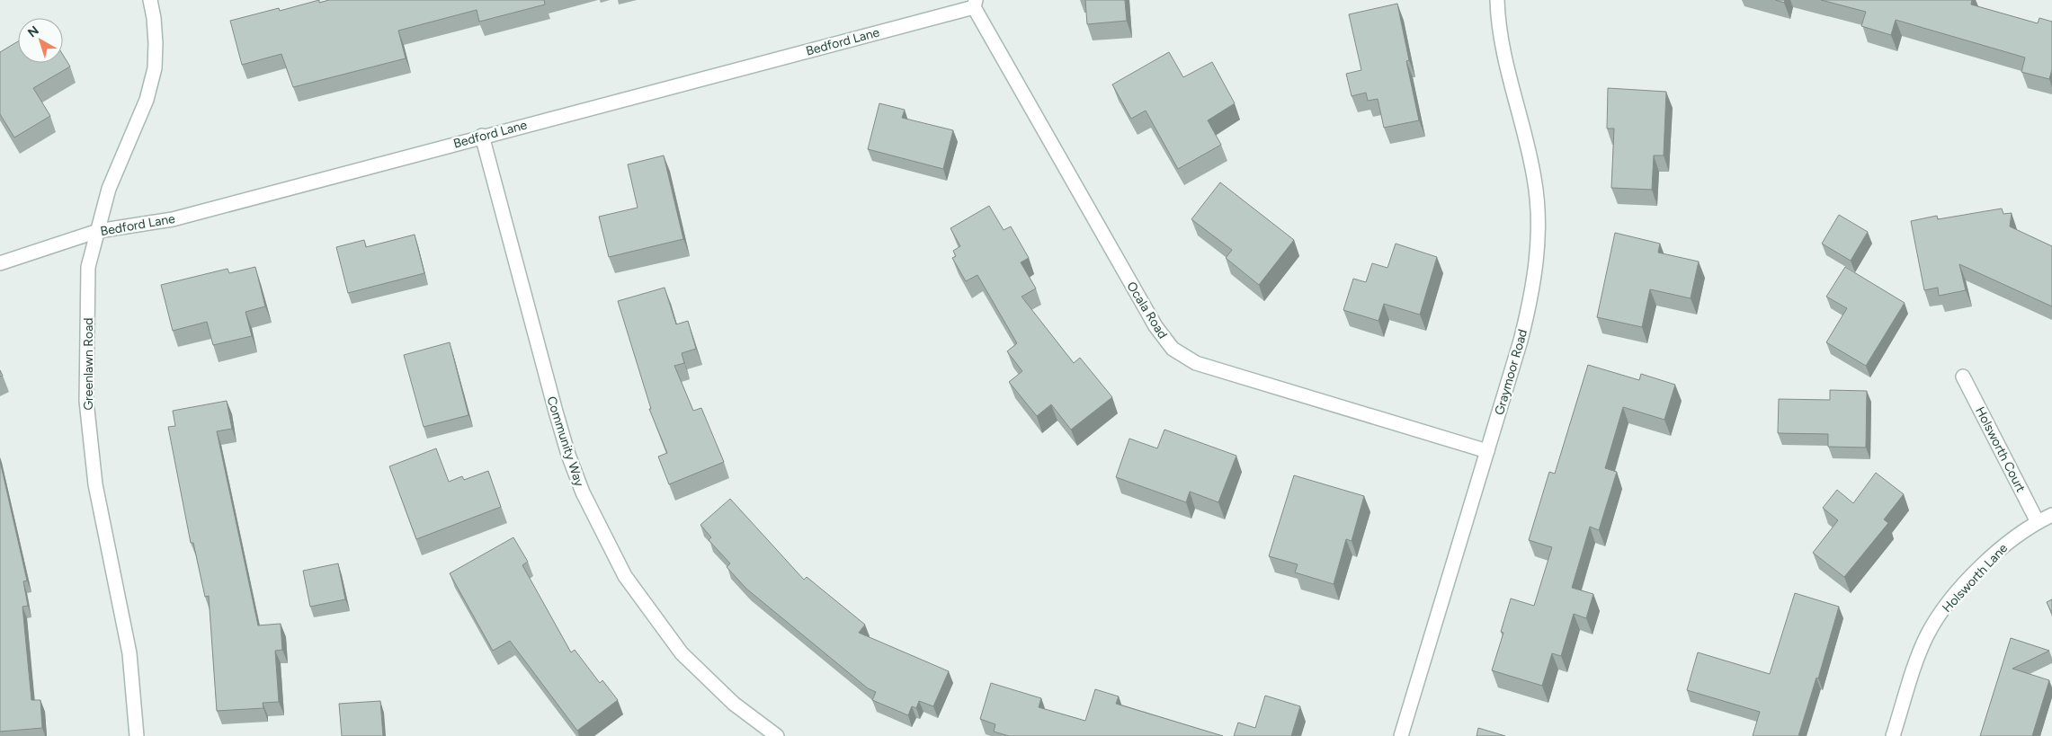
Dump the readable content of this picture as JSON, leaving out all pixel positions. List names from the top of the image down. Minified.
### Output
{"streets":{"street":["Bedford Lane","Ocala Road","Greenlawn Road","Graymoor Road","Community Way","Holsworth Court","Holsworth Lane"]},"crossings":[["Bedford Lane","Ocala Road"],["Bedford Lane","Greenlawn Road"],["Bedford Lane","Community Way"],["Ocala Road","Graymoor Road"],["Holsworth Court","Holsworth Lane"]],"north":"top left"}
